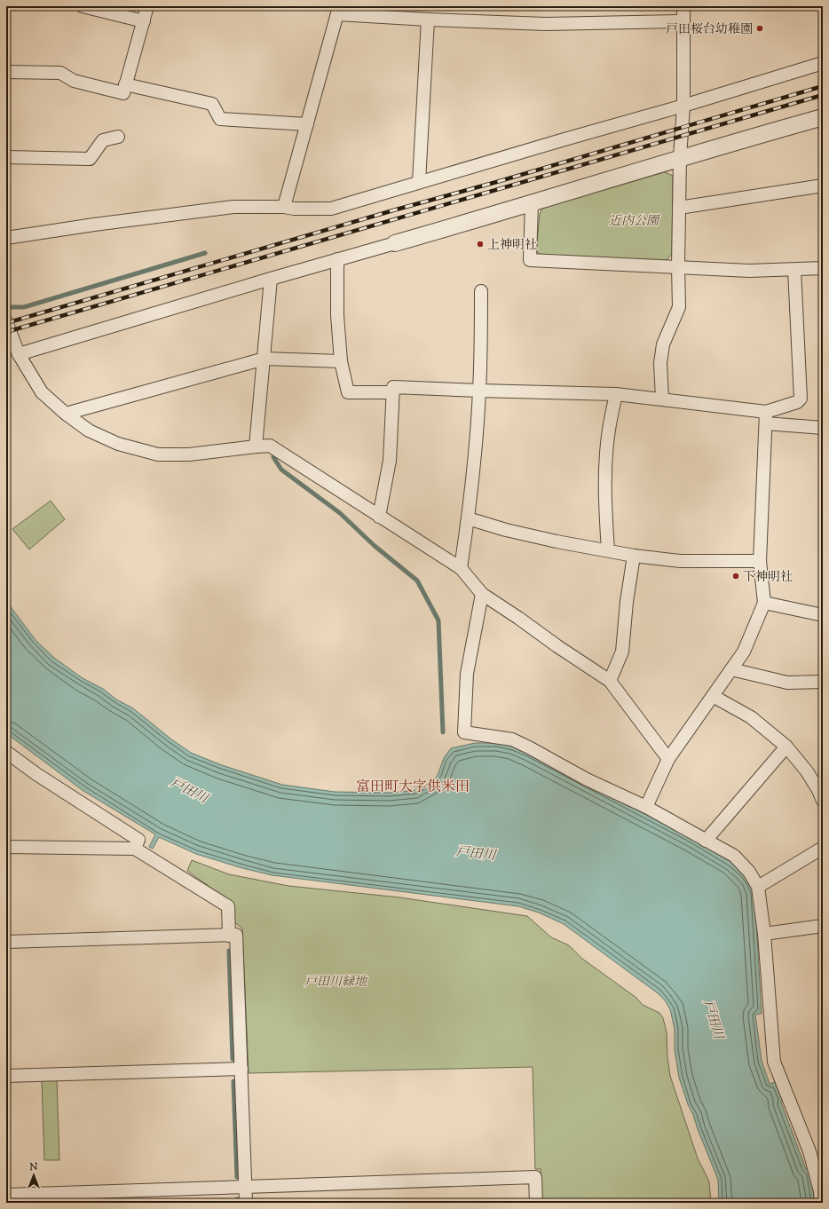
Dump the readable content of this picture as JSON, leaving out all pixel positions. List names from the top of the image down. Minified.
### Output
{"districts":["富田町大字供米田"],"water":["戸田川"],"parks":["近内公園","戸田川緑地"],"places":["戸田桜台幼稚園","上神明社","下神明社"],"north":"top"}
